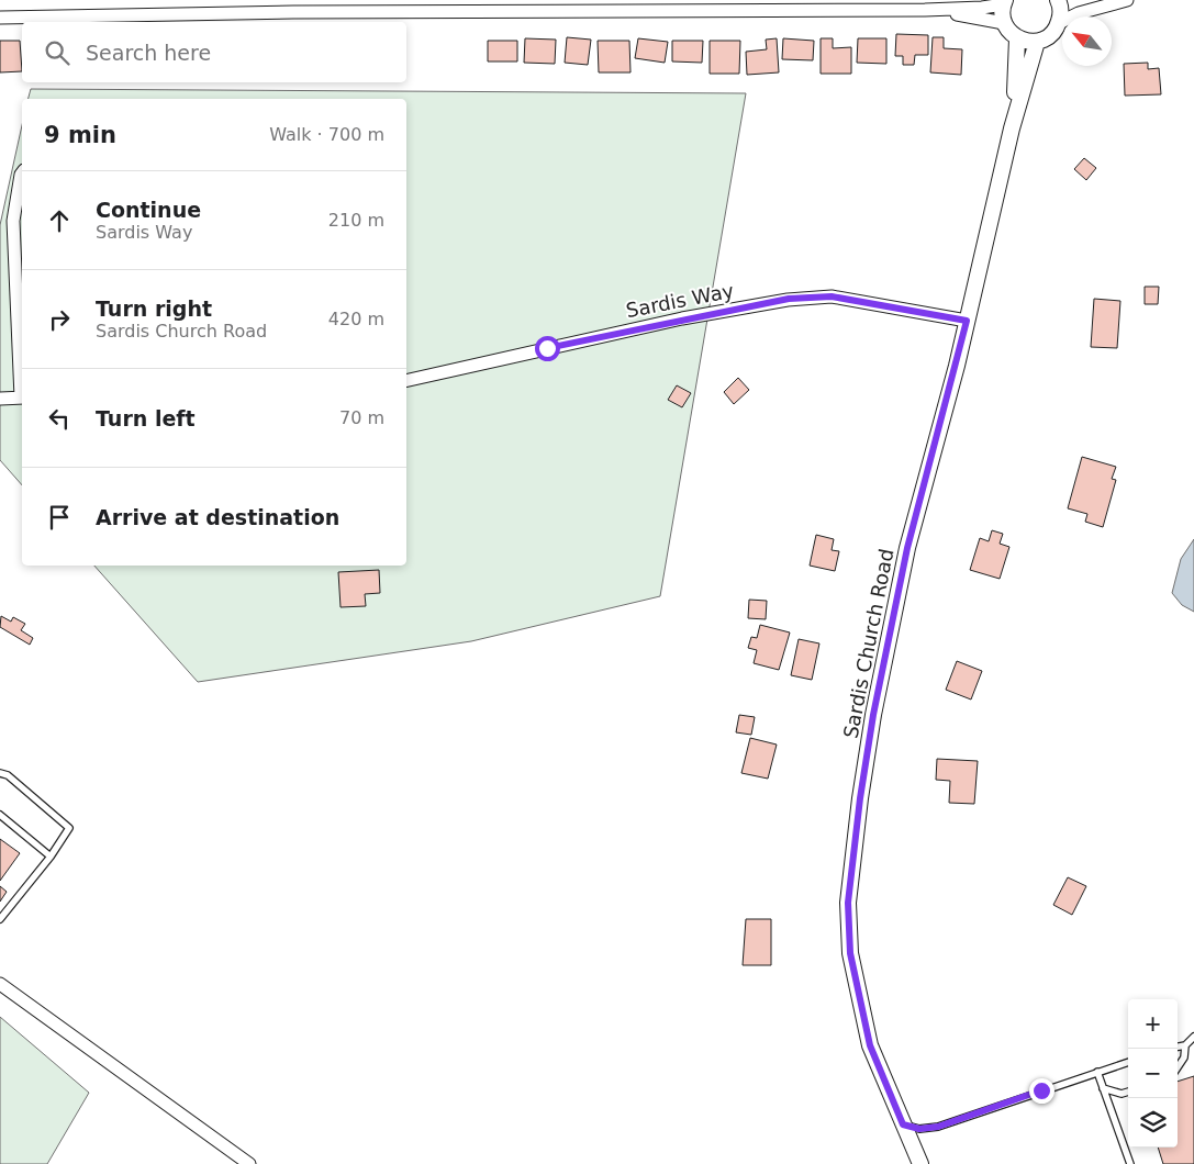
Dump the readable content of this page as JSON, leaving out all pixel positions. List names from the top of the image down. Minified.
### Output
{"streets":{"street":["Sardis Way","Sardis Church Road"]},"crossings":[["Sardis Way","Sardis Church Road"]],"north":"top left","page":{"search":"Search here","heading":["9 min","Walk · 700 m"],"list":[["Continue","Sardis Way","210 m"],["Turn right","Sardis Church Road","420 m"],["Turn left","70 m"],"Arrive at destination"],"map_buttons":["+","−"]}}
